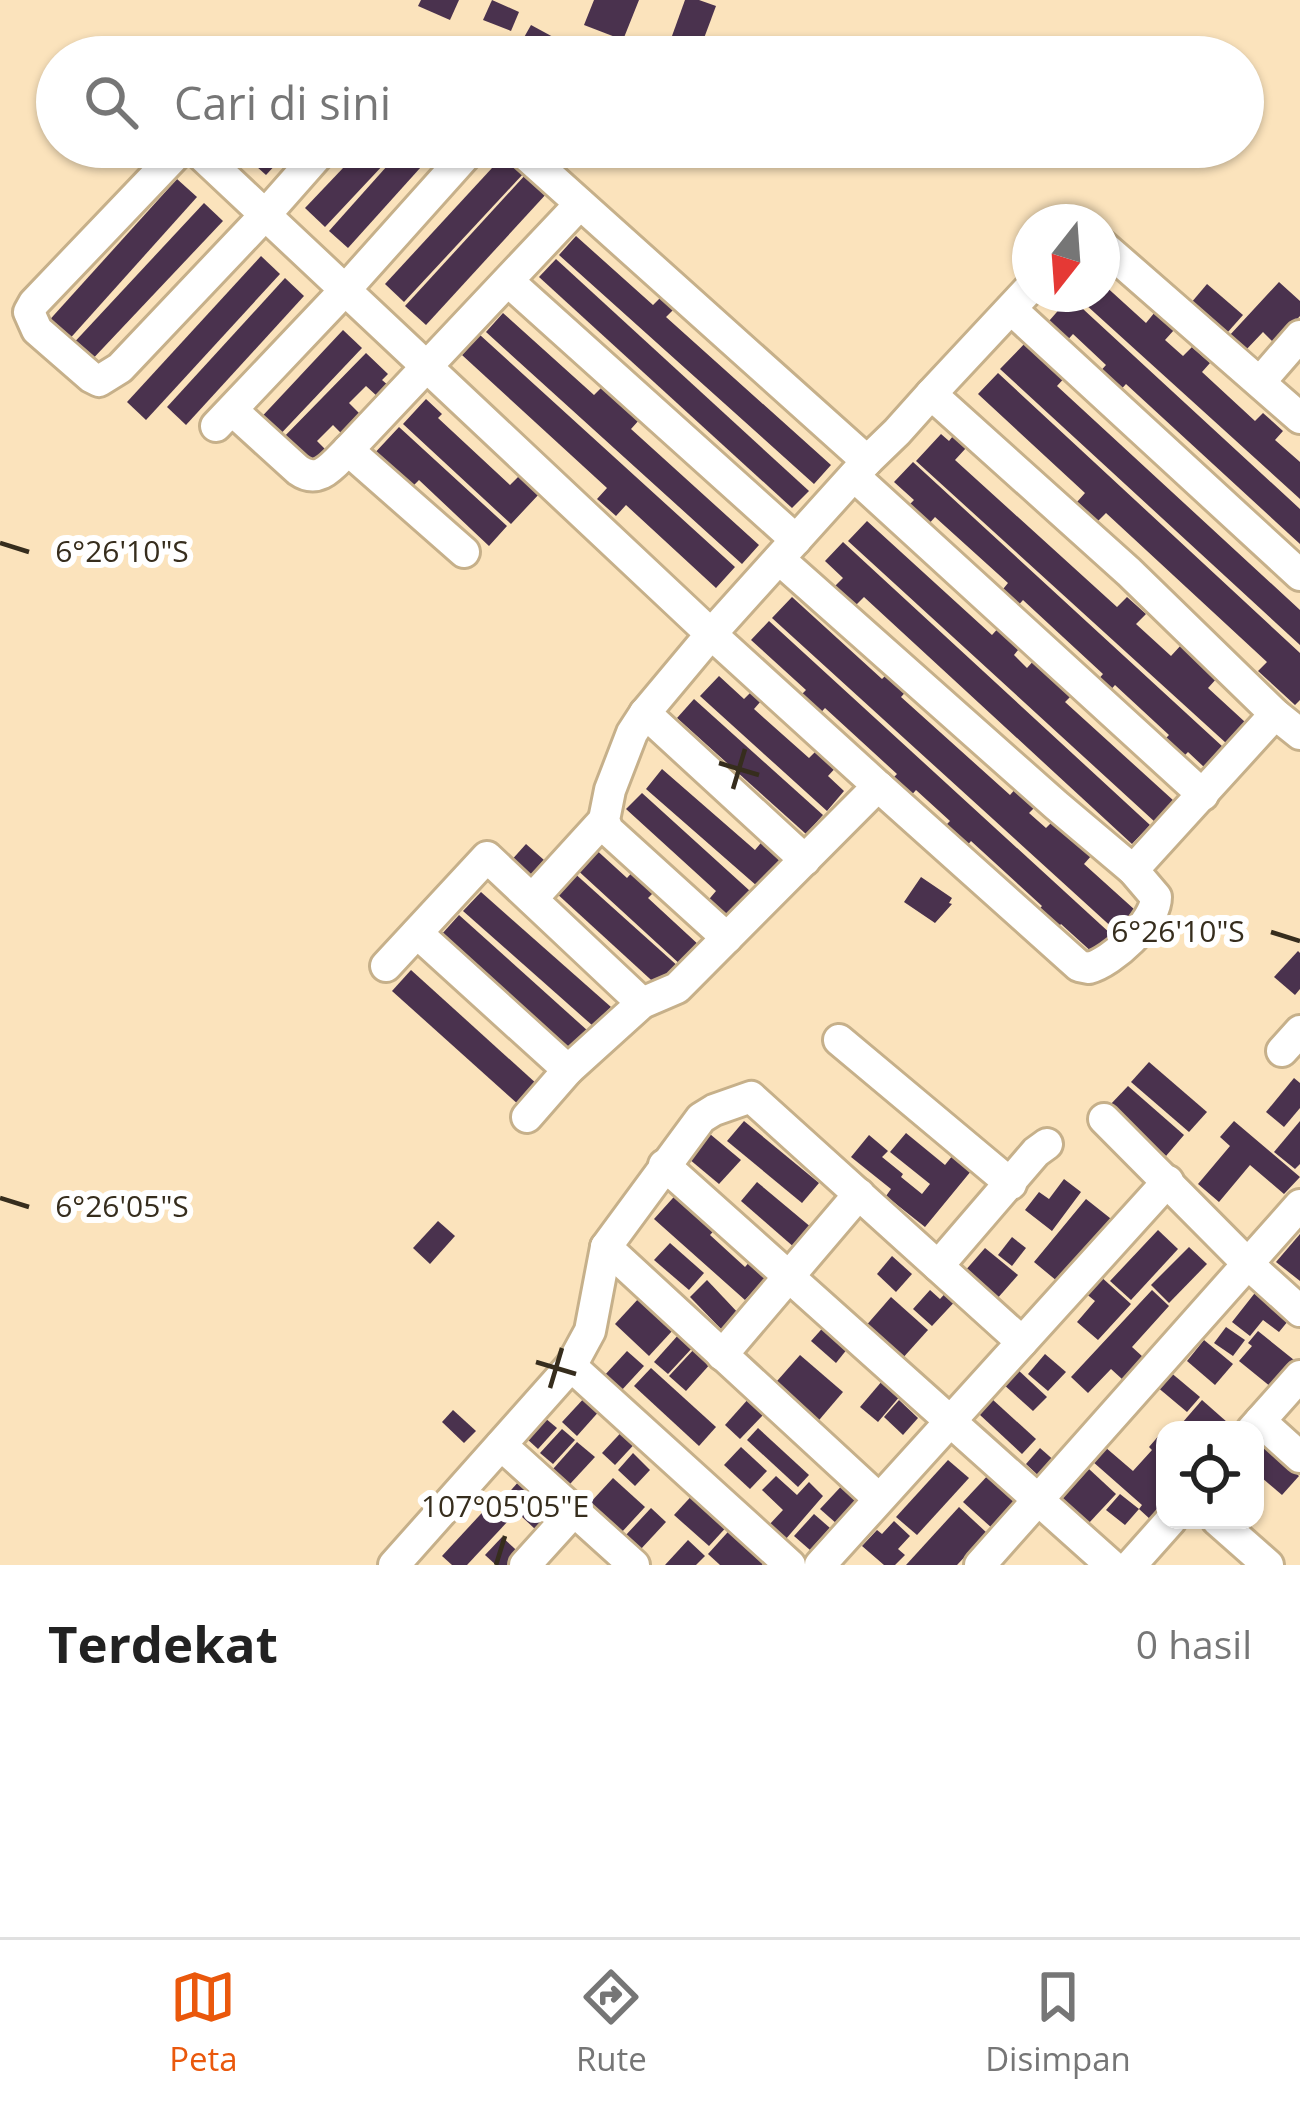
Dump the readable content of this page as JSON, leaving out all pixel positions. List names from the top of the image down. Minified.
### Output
{"north":"bottom","page":{"search":"Cari di sini","heading":["Terdekat","0 hasil"],"nav":["Peta","Rute","Disimpan"]},"coordinates":["6°26'10\"S","6°26'05\"S","107°05'05\"E"]}
